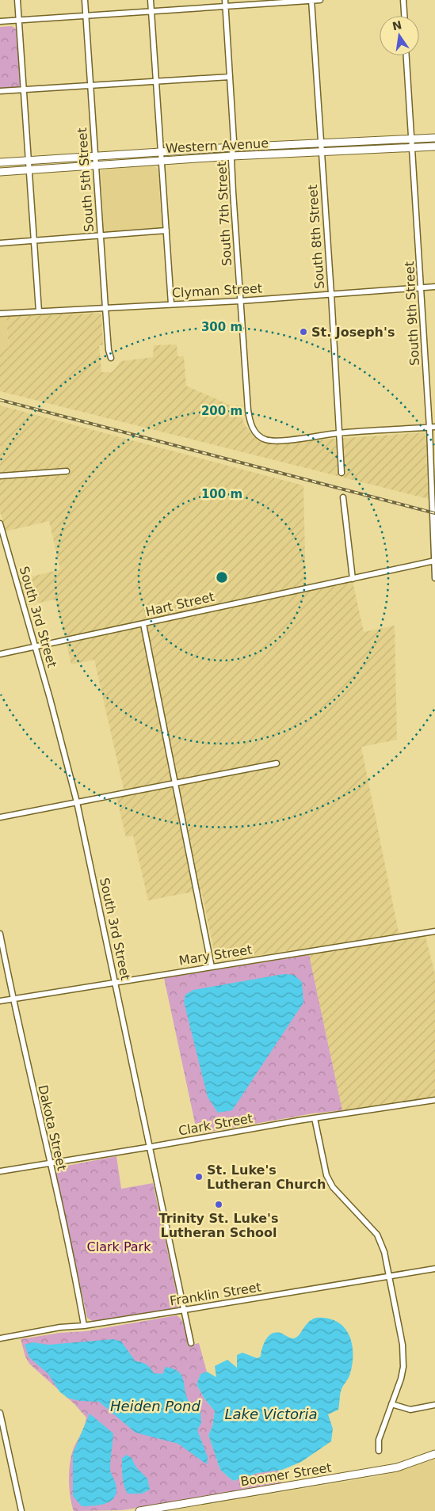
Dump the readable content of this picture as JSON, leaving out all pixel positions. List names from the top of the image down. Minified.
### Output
{"streets":{"street":["Western Avenue","South 5th Street","South 7th Street","South 8th Street","Clyman Street","South 9th Street","Hart Street","South 3rd Street","Mary Street","Clark Street","Dakota Street","Franklin Street","Boomer Street"]},"crossings":[["Western Avenue","South 5th Street"],["Western Avenue","South 7th Street"],["Western Avenue","South 8th Street"],["Western Avenue","South 9th Street"],["South 5th Street","Clyman Street"],["South 7th Street","South 8th Street"],["South 7th Street","Clyman Street"],["South 8th Street","Clyman Street"],["Clyman Street","South 9th Street"],["South 9th Street","Hart Street"],["Hart Street","South 3rd Street"],["South 3rd Street","Mary Street"],["South 3rd Street","Clark Street"],["South 3rd Street","Franklin Street"],["Mary Street","Dakota Street"],["Clark Street","Dakota Street"],["Dakota Street","Franklin Street"]],"water":["Heiden Pond","Lake Victoria"],"parks":["Clark Park"],"places":["St. Joseph's","St. Luke's Lutheran Church","Trinity St. Luke's Lutheran School"],"north":"top","rings":["300 m","200 m","100 m"]}
